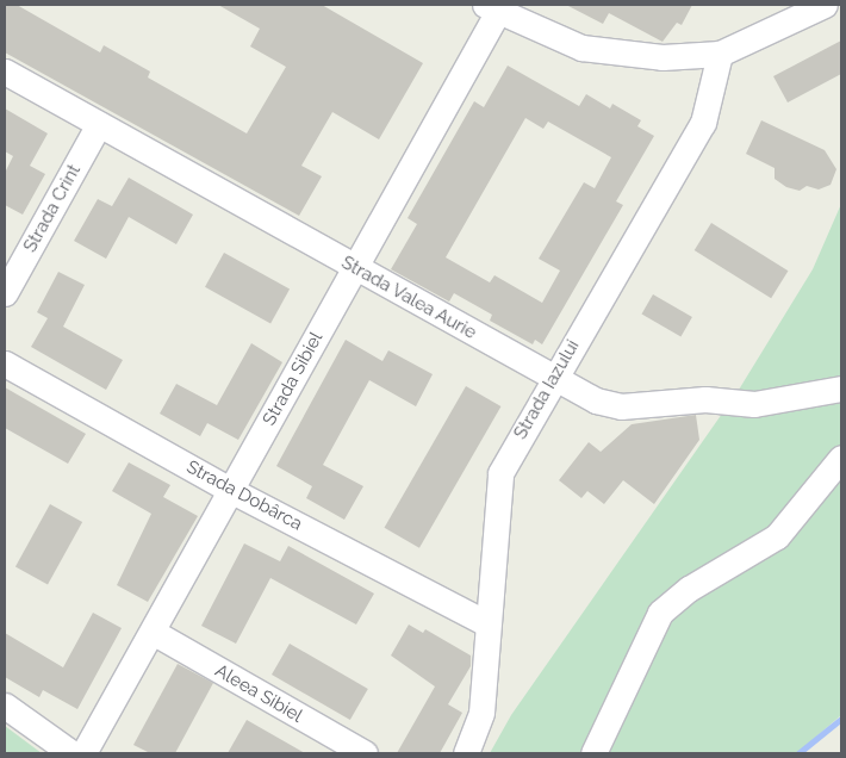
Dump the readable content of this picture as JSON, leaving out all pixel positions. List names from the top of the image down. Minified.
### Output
{"streets":{"street":["Strada Crint","Strada Valea Aurie","Strada Sibiel","Strada Iazului","Strada Dobârca","Aleea Sibiel"]},"crossings":[["Strada Crint","Strada Valea Aurie"],["Strada Valea Aurie","Strada Sibiel"],["Strada Valea Aurie","Strada Iazului"],["Strada Sibiel","Strada Dobârca"],["Strada Sibiel","Aleea Sibiel"],["Strada Iazului","Strada Dobârca"]]}
